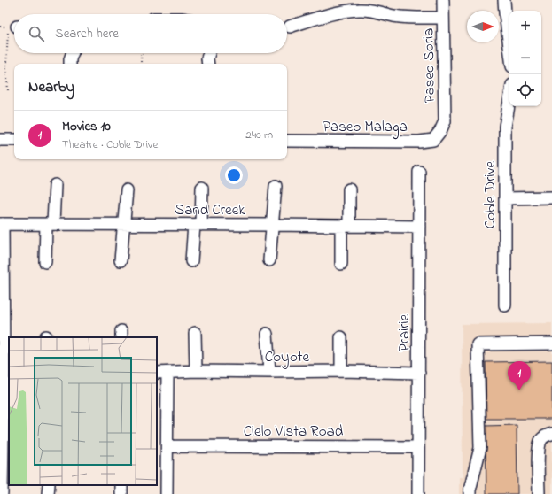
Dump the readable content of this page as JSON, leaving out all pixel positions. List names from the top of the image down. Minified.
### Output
{"streets":{"street":["Paseo Soria","Paseo Malaga","Coble Drive","Sand Creek","Prairie","Coyote","Cielo Vista Road"]},"crossings":[["Paseo Soria","Paseo Malaga"],["Sand Creek","Prairie"],["Prairie","Coyote"],["Prairie","Cielo Vista Road"]],"north":"right","page":{"map_buttons":["+","−"],"search":"Search here","heading":"Nearby","list":[{"mark":"1","name":"Movies 10","note":"Theatre · Coble Drive","value":"240 m"}],"pins":"1"}}
